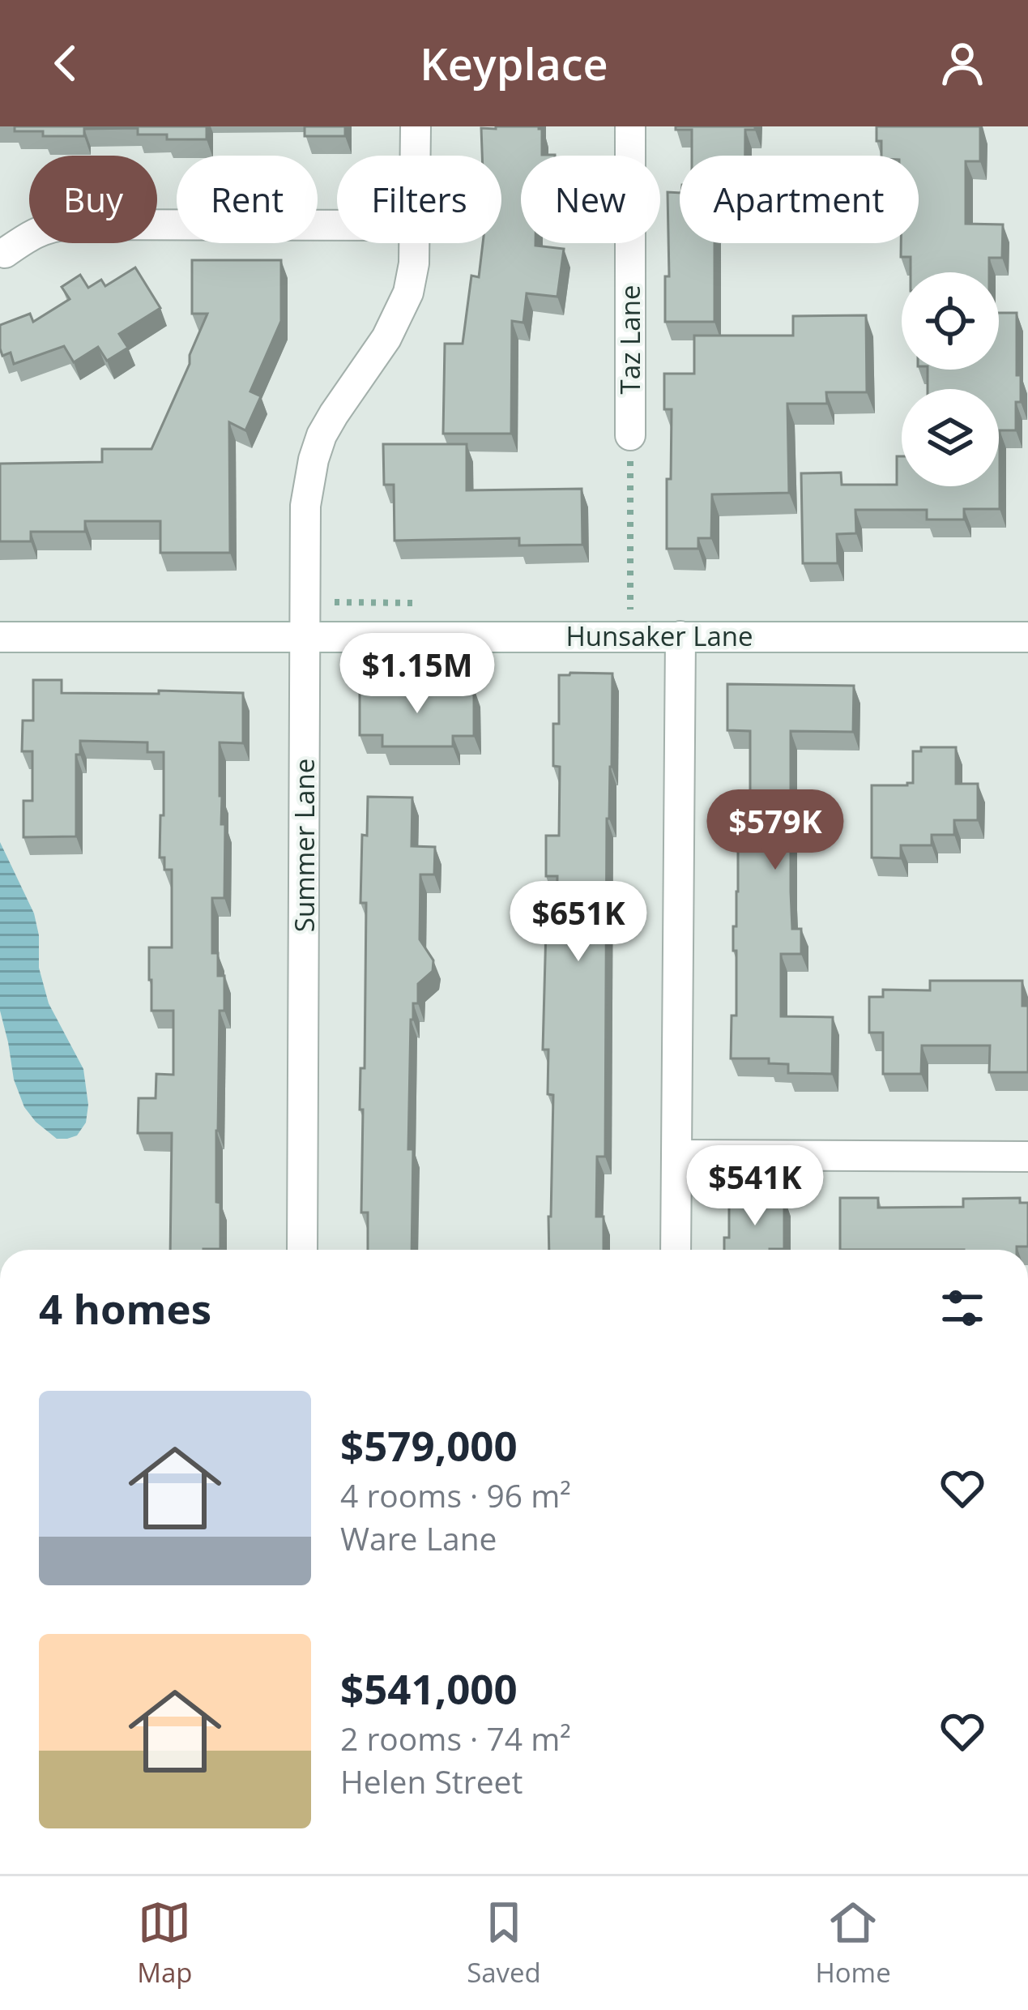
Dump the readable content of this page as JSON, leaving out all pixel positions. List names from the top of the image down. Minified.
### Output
{"streets":{"street":["Taz Lane","Hunsaker Lane","Summer Lane"]},"crossings":[["Hunsaker Lane","Summer Lane"]],"page":{"header":"Keyplace","chip":["Buy","Rent","Filters","New","Apartment"],"price":["$1.15M","$579K","$651K","$541K"],"heading":"4 homes","list":[{"name":"$579,000","note":"4 rooms · 96 m² · Ware Lane"},{"name":"$541,000","note":"2 rooms · 74 m² · Helen Street"}],"tabs":["Map","Saved","Home"]}}
